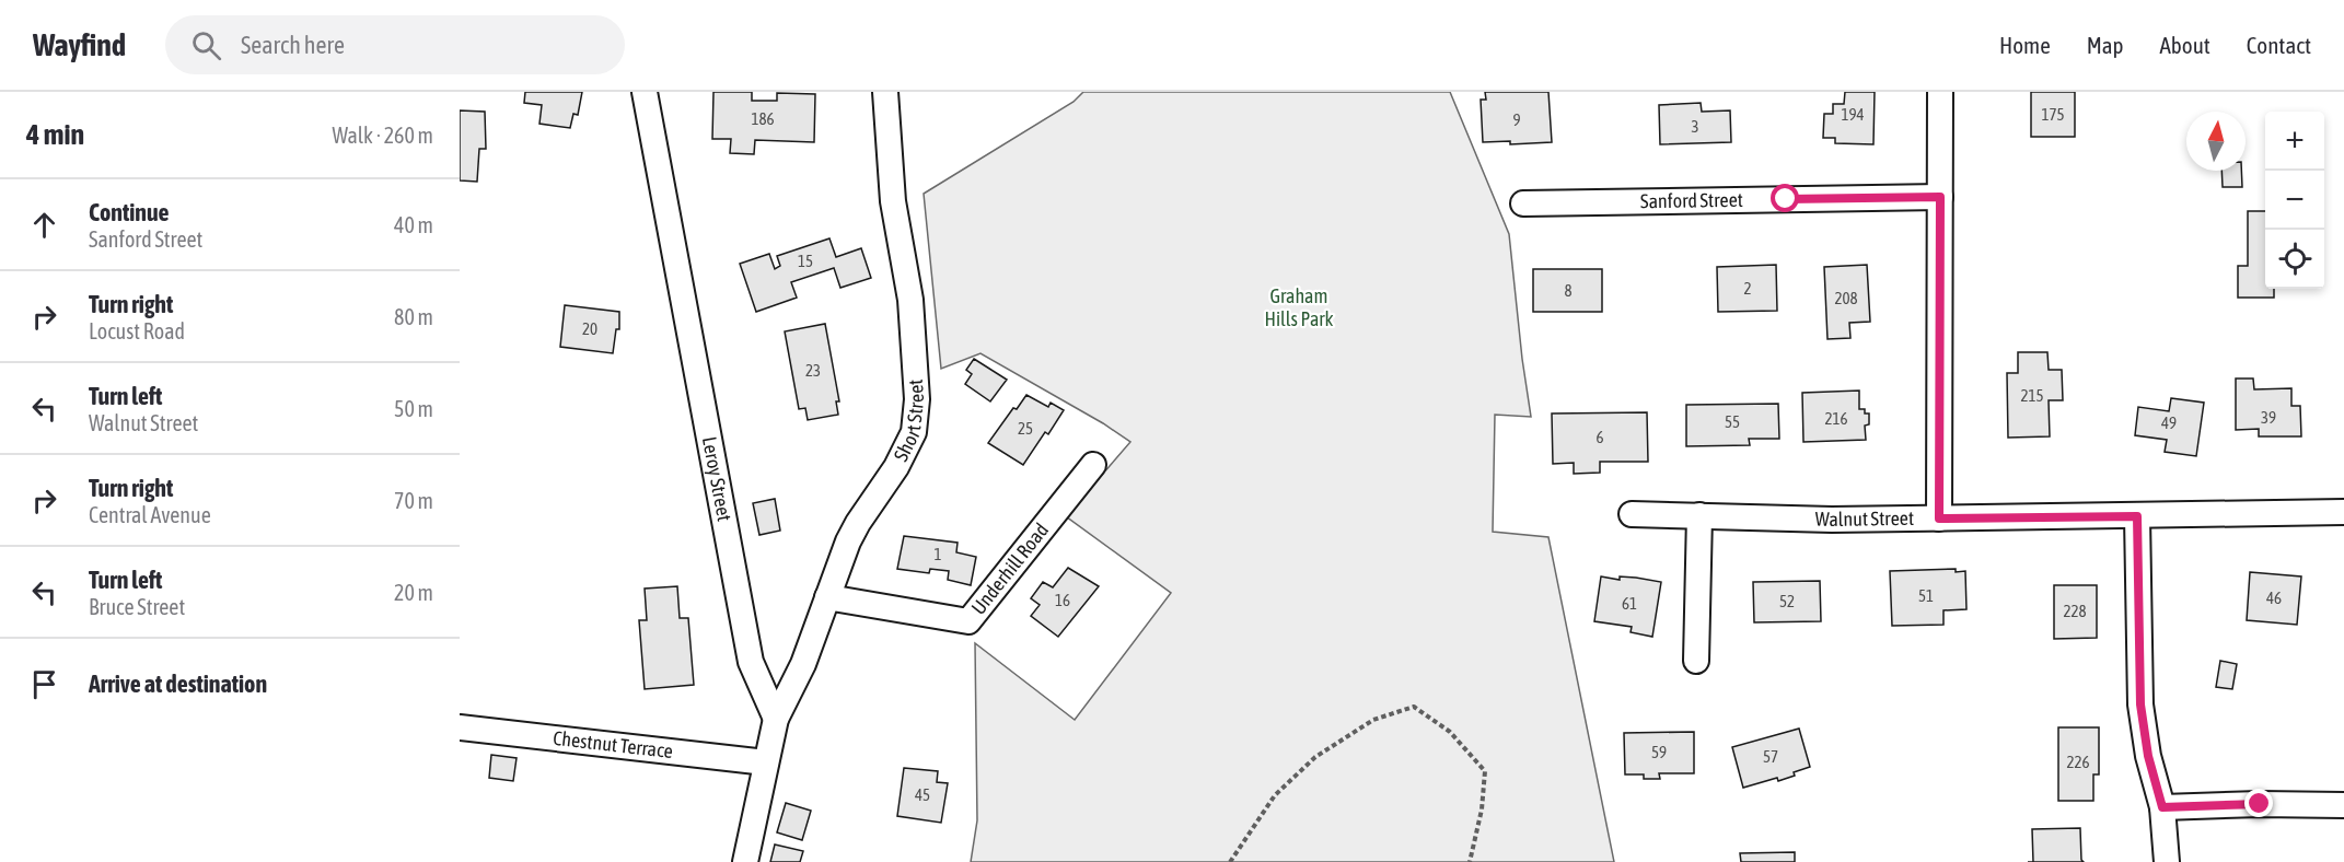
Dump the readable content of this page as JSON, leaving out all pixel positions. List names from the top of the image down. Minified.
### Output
{"streets":{"street":["Sanford Street","Short Street","Leroy Street","Walnut Street","Underhill Road","Chestnut Terrace"]},"crossings":[["Short Street","Leroy Street"],["Short Street","Underhill Road"]],"parks":["Graham Hills Park"],"house_numbers":["194","175","186","9","3","15","2","8","208","20","23","215","39","216","55","49","25","6","1","51","46","16","52","61","228","59","57","226","45"],"north":"top","page":{"header":"Wayfind","search":"Search here","nav":["Home","Map","About","Contact"],"heading":["4 min","Walk · 260 m"],"map_buttons":["+","−"],"list":[["Continue","Sanford Street","40 m"],["Turn right","Locust Road","80 m"],["Turn left","Walnut Street","50 m"],["Turn right","Central Avenue","70 m"],["Turn left","Bruce Street","20 m"],"Arrive at destination"]}}
